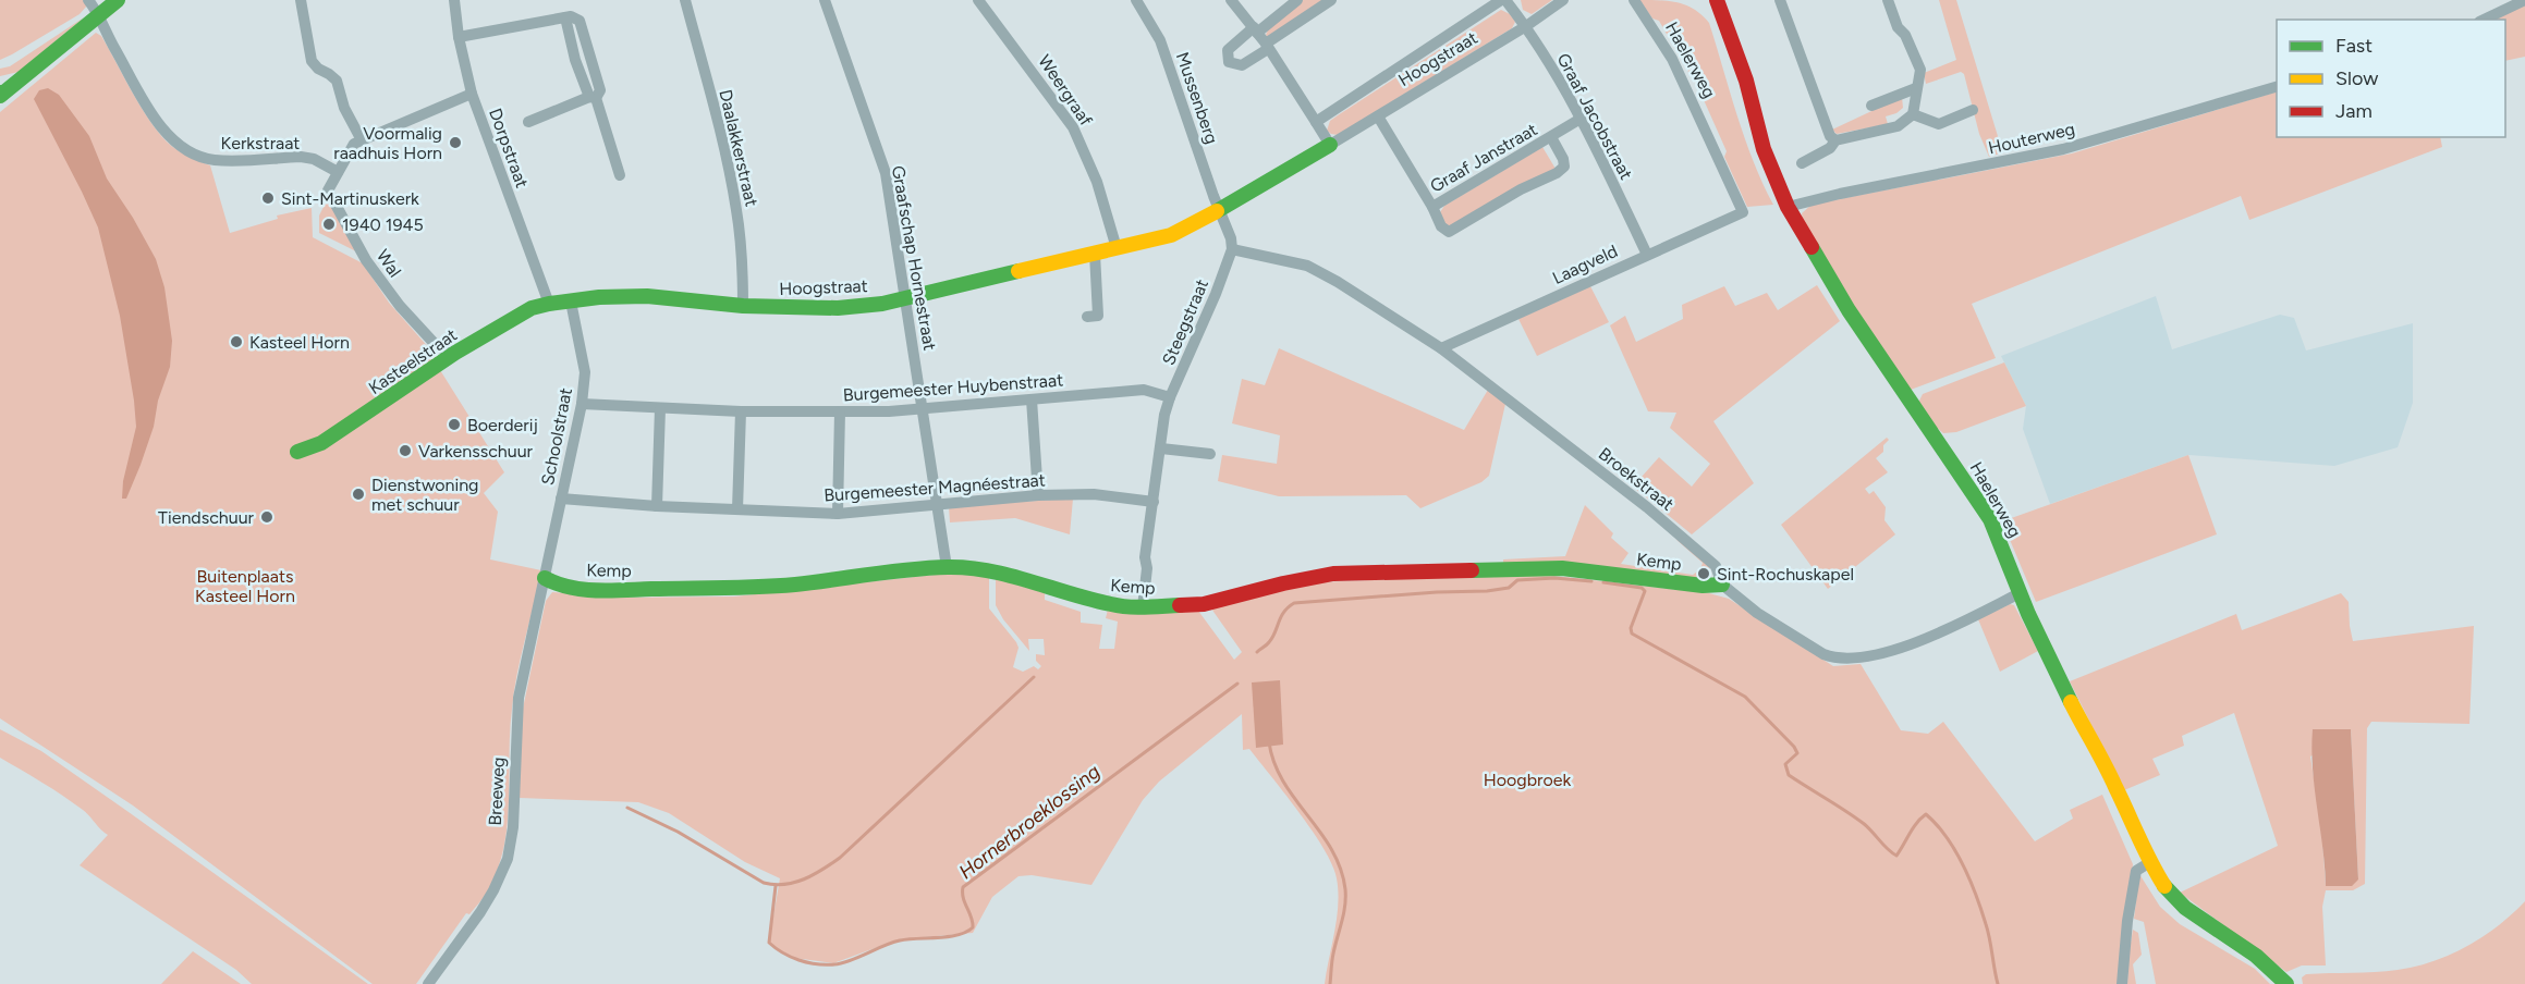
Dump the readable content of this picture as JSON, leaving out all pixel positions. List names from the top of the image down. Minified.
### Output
{"streets":{"street":["Hoogstraat","Haelerweg","Weergraaf","Mussenberg","Graaf Jacobstraat","Houterweg","Kerkstraat","Dorpstraat","Daalakkerstraat","Graaf Janstraat","Graafschap Hornestraat","Wal","Laagveld","Steegstraat","Kasteelstraat","Burgemeester Huybenstraat","Schoolstraat","Broekstraat","Burgemeester Magnéestraat","Kemp","Breeweg"]},"crossings":[["Hoogstraat","Weergraaf"],["Hoogstraat","Mussenberg"],["Hoogstraat","Graaf Jacobstraat"],["Hoogstraat","Dorpstraat"],["Hoogstraat","Daalakkerstraat"],["Hoogstraat","Graaf Janstraat"],["Hoogstraat","Graafschap Hornestraat"],["Hoogstraat","Kasteelstraat"],["Hoogstraat","Schoolstraat"],["Haelerweg","Houterweg"],["Haelerweg","Laagveld"],["Haelerweg","Broekstraat"],["Graaf Jacobstraat","Graaf Janstraat"],["Graaf Jacobstraat","Laagveld"],["Kerkstraat","Wal"],["Dorpstraat","Kasteelstraat"],["Graafschap Hornestraat","Burgemeester Huybenstraat"],["Graafschap Hornestraat","Burgemeester Magnéestraat"],["Graafschap Hornestraat","Kemp"],["Wal","Kasteelstraat"],["Laagveld","Broekstraat"],["Steegstraat","Burgemeester Huybenstraat"],["Steegstraat","Broekstraat"],["Steegstraat","Burgemeester Magnéestraat"],["Steegstraat","Kemp"],["Burgemeester Huybenstraat","Schoolstraat"],["Schoolstraat","Burgemeester Magnéestraat"],["Schoolstraat","Kemp"],["Schoolstraat","Breeweg"],["Broekstraat","Kemp"],["Kemp","Breeweg"]],"water":["Hornerbroeklossing"],"parks":["Buitenplaats Kasteel Horn","Hoogbroek"],"places":["Voormalig raadhuis Horn","Sint-Martinuskerk","1940 1945","Kasteel Horn","Boerderij","Varkensschuur","Dienstwoning met schuur","Tiendschuur","Sint-Rochuskapel"],"legend":["Fast","Slow","Jam"]}
